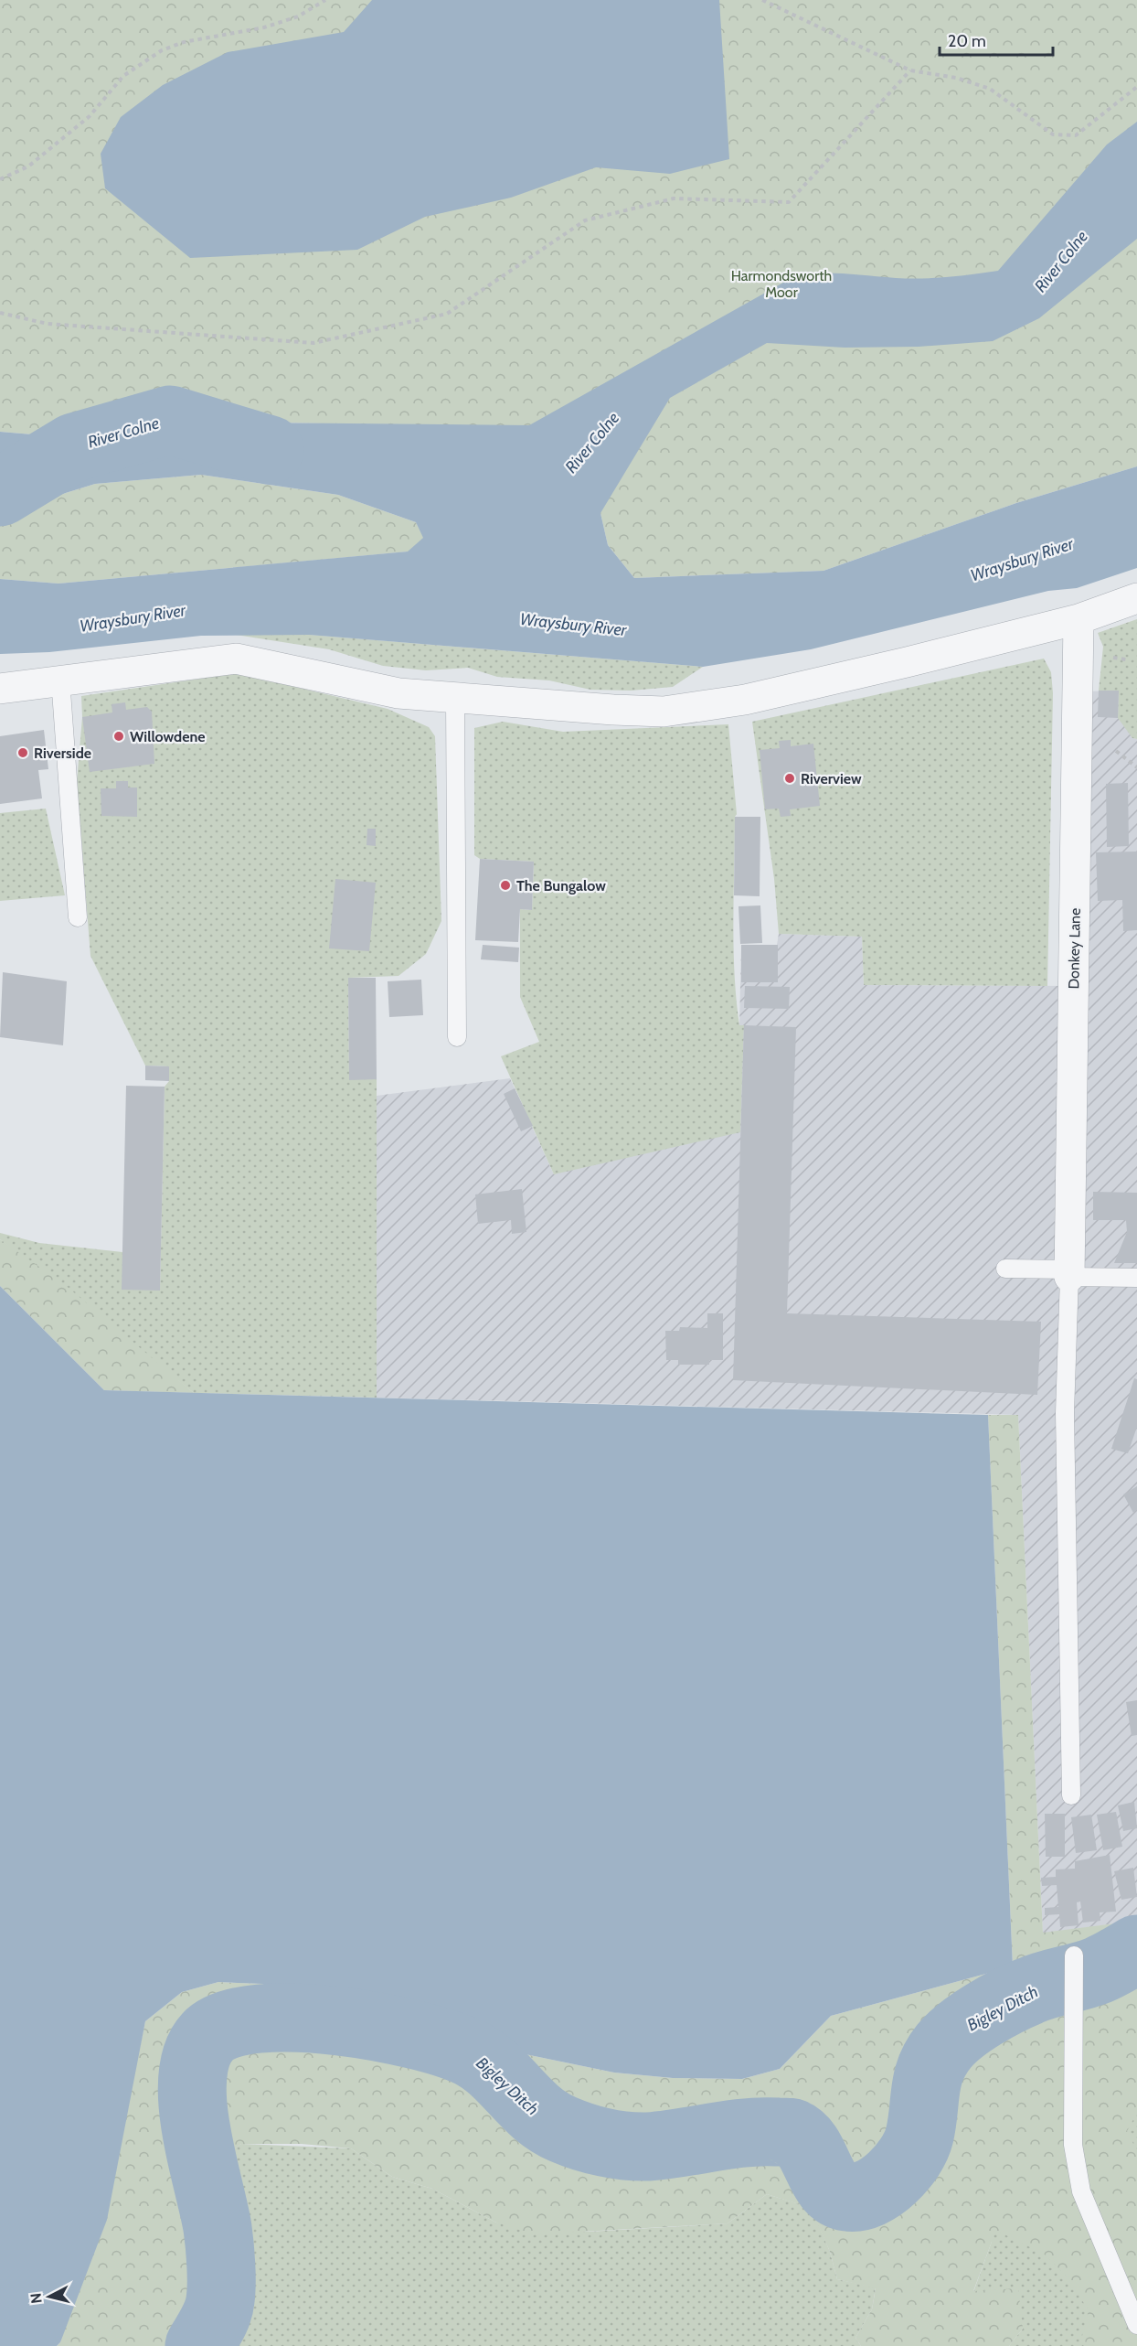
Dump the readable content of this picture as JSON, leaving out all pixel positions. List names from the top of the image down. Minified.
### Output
{"streets":{"street":["Donkey Lane"]},"water":["River Colne","Wraysbury River","Bigley Ditch"],"parks":["Harmondsworth Moor"],"places":["Willowdene","Riverside","Riverview","The Bungalow"],"scale_bar":"20 m","north":"left"}
